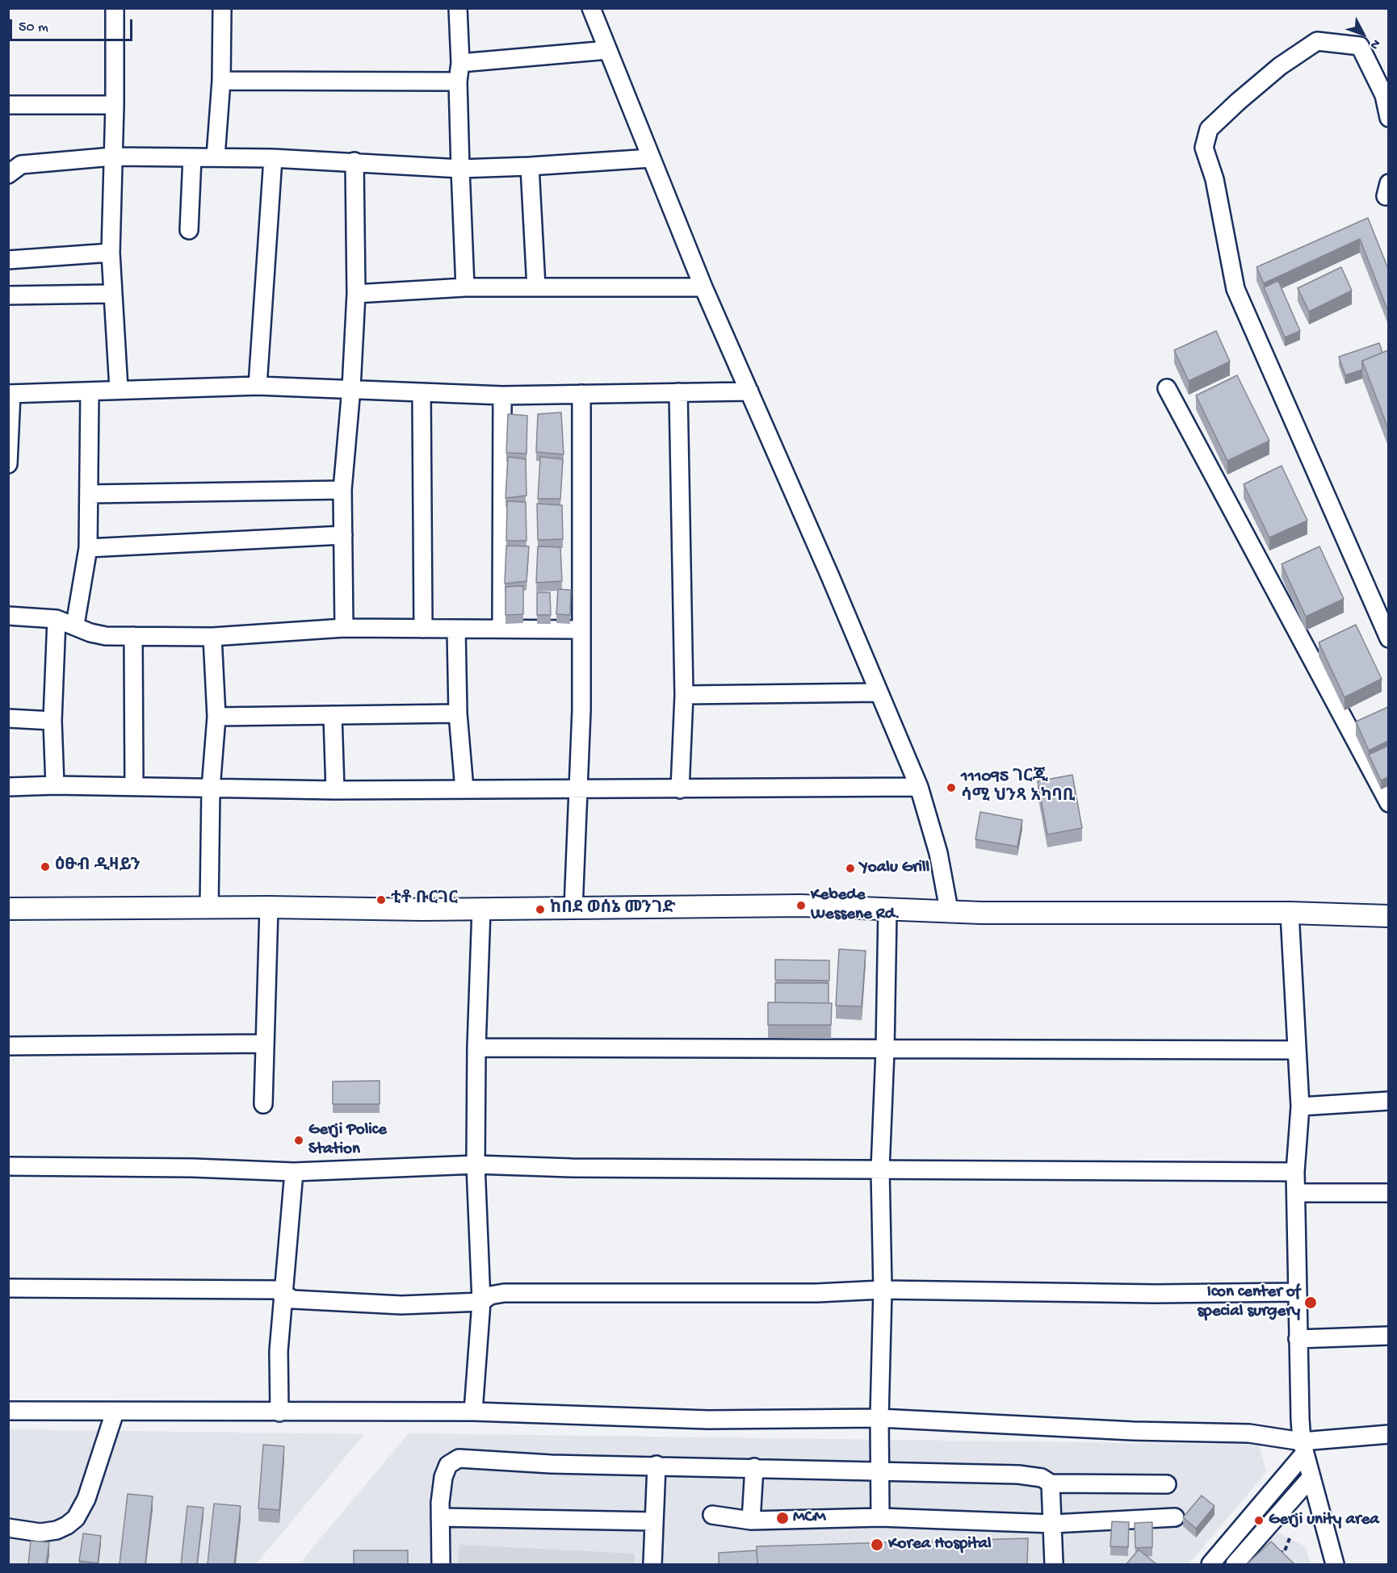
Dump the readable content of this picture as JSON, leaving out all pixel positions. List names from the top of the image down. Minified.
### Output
{"places":["111095 ገርጂ ሳሚ ህንጻ አካባቢ","ዕፁብ ዲዛይን","Yoalu Grill","ቲቶ ቡርገር","Kebede Wessene Rd.","ከበደ ወሰኔ መንገድ","Gerji Police Station","Icon center of special surgery","MCM","Gerji unity area","Korea Hospital"],"scale_bar":"50 m","north":"bottom right"}
